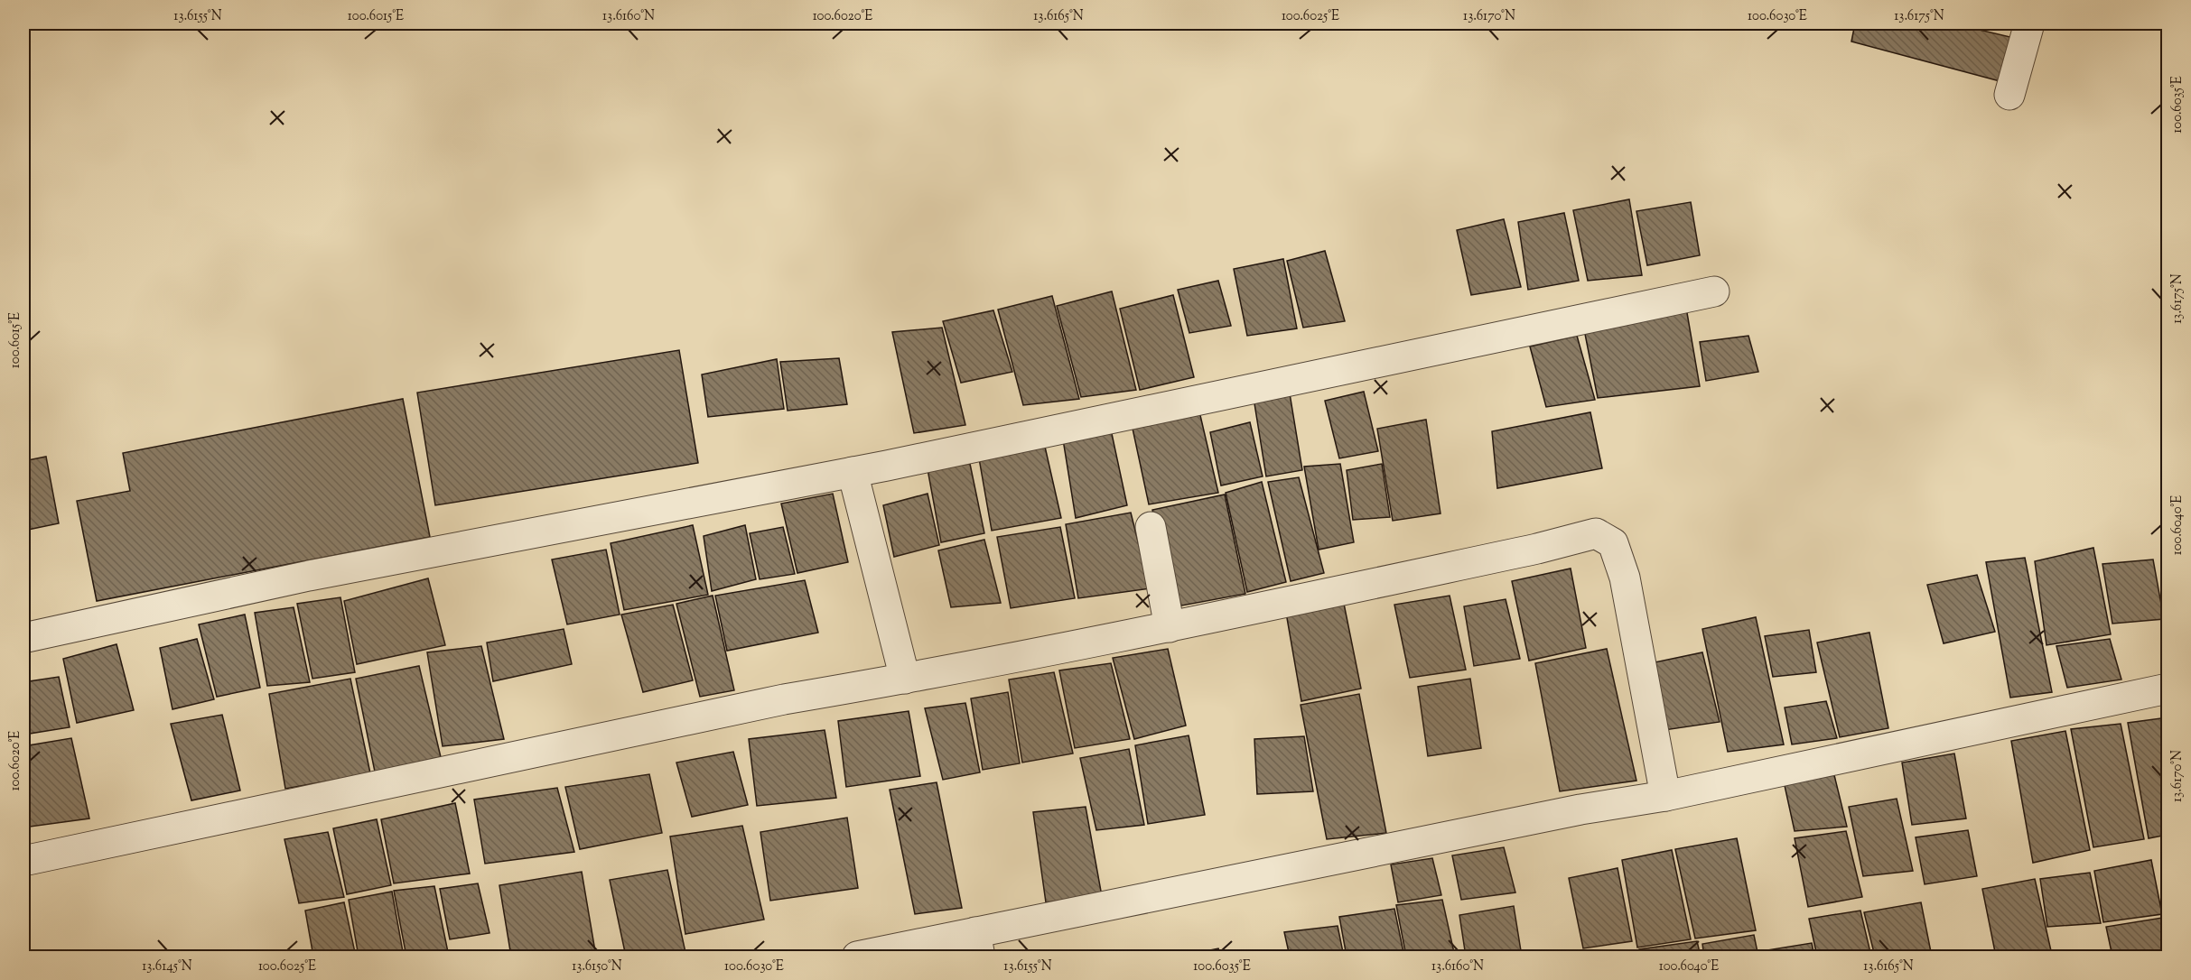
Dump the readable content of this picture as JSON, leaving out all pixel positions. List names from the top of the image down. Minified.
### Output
{"coordinates":["13.6155°N","100.6015°E","13.6160°N","100.6020°E","13.6165°N","100.6025°E","13.6170°N","100.6030°E","13.6175°N","100.6035°E","100.6040°E","13.6145°N","13.6150°N"]}
